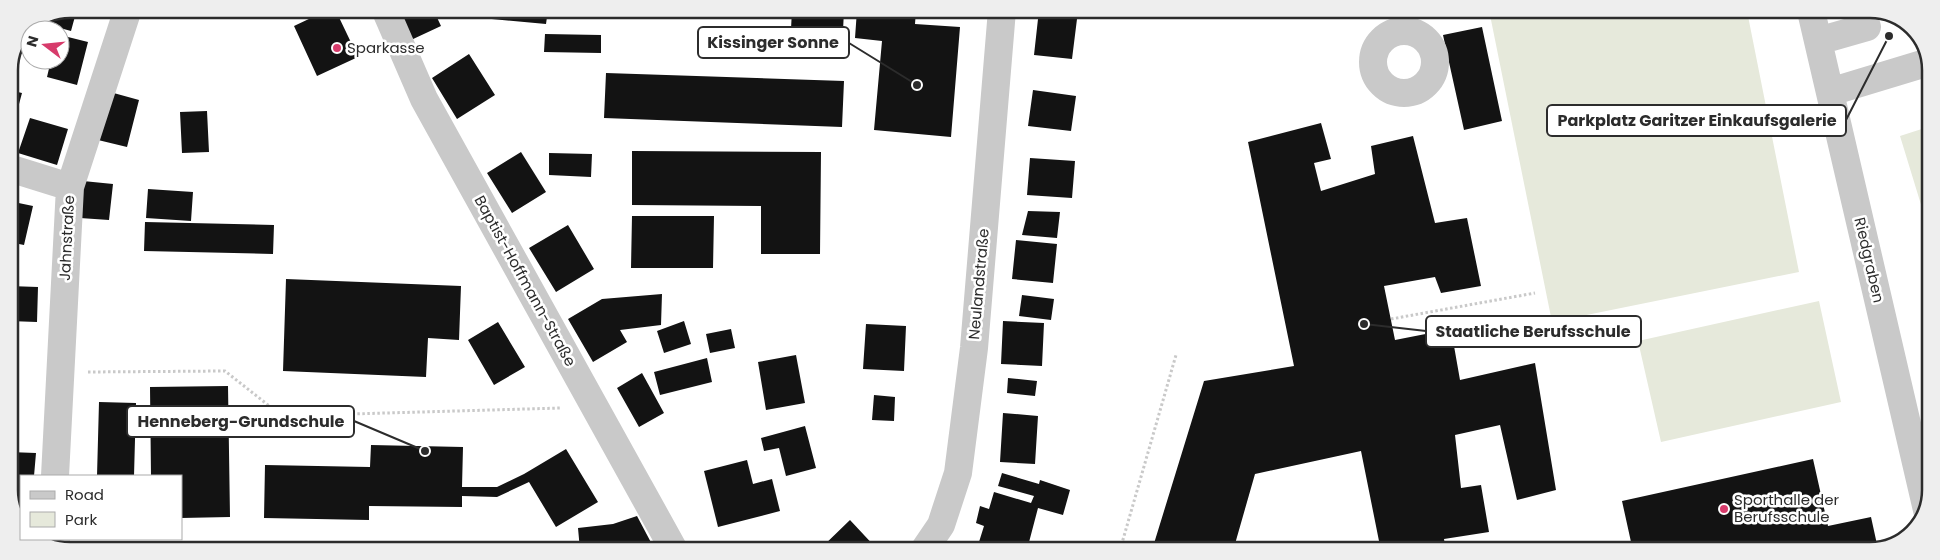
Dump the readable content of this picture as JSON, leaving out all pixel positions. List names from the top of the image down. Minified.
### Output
{"streets":{"street":["Jahnstraße","Riedgraben","Baptist-Hoffmann-Straße","Neulandstraße"]},"places":["Parkplatz Garitzer Einkaufsgalerie","Sparkasse","Kissinger Sonne","Staatliche Berufsschule","Henneberg-Grundschule","Sporthalle der Berufsschule"],"legend":["Road","Park"],"north":"left"}
